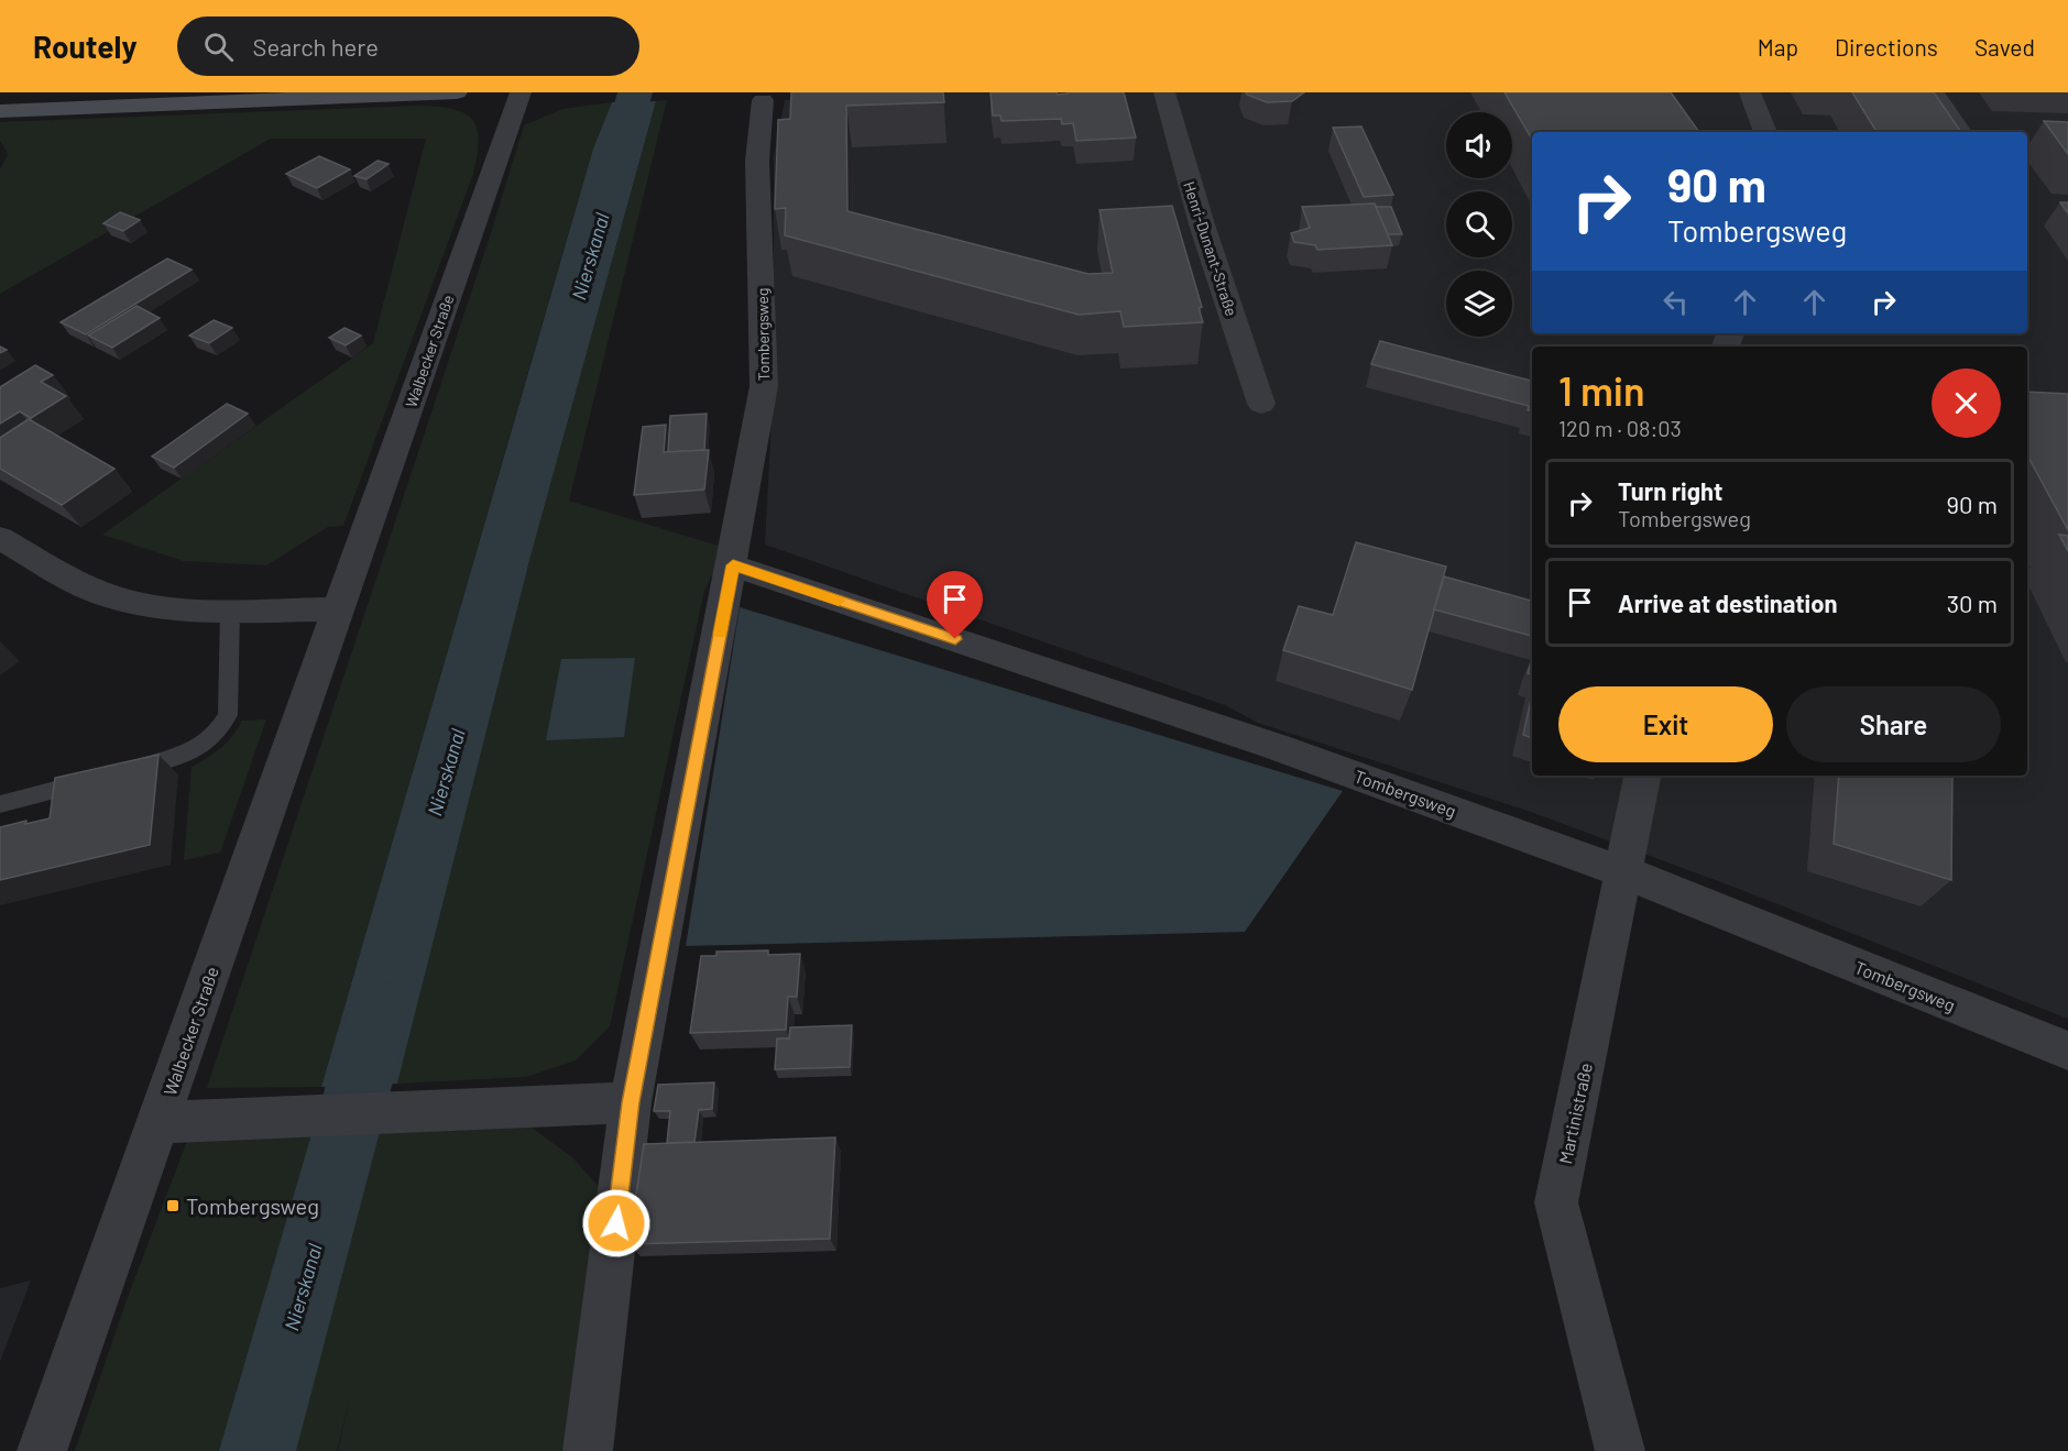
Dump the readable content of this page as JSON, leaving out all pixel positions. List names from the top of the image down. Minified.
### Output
{"streets":{"street":["Henri-Dunant-Straße","Tombergsweg","Walbecker Straße","Martinistraße"]},"crossings":[["Tombergsweg","Martinistraße"]],"water":["Nierskanal"],"places":{"transit":["Tombergsweg"]},"page":{"header":"Routely","search":"Search here","nav":["Map","Directions","Saved"],"turn":["90 m","Tombergsweg"],"heading":["1 min","120 m · 08:03"],"list":[{"name":"Turn right","note":"Tombergsweg","value":"90 m"},{"name":"Arrive at destination","value":"30 m"}],"buttons":["Exit","Share"]}}
